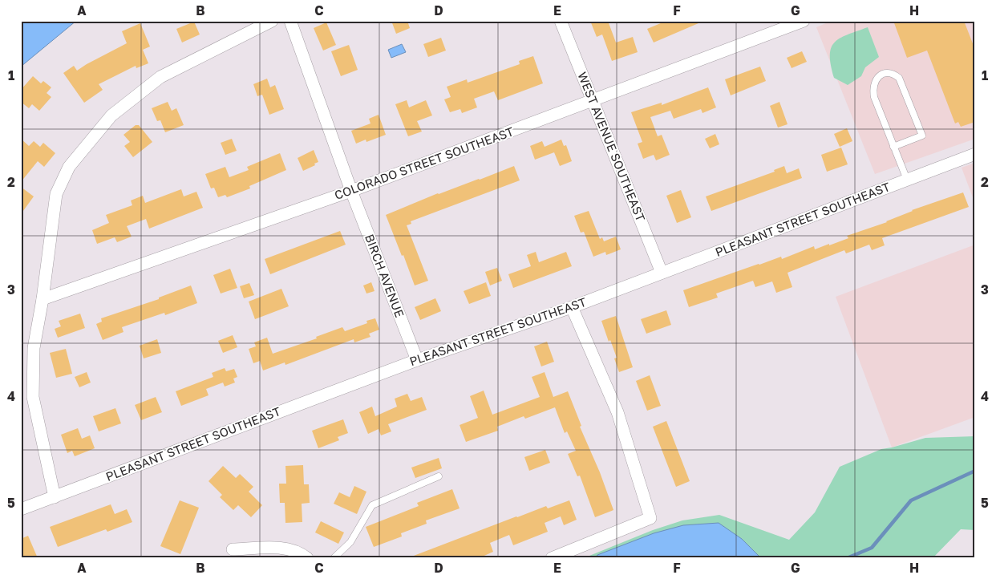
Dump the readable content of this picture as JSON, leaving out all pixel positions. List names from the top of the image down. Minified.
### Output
{"streets":{"street":["WEST AVENUE SOUTHEAST","COLORADO STREET SOUTHEAST","PLEASANT STREET SOUTHEAST","BIRCH AVENUE"]},"crossings":[["WEST AVENUE SOUTHEAST","COLORADO STREET SOUTHEAST"],["WEST AVENUE SOUTHEAST","PLEASANT STREET SOUTHEAST"],["COLORADO STREET SOUTHEAST","BIRCH AVENUE"],["PLEASANT STREET SOUTHEAST","BIRCH AVENUE"]],"grid":{"columns":["A","B","C","D","E","F","G","H"],"rows":["1","2","3","4","5"]}}
